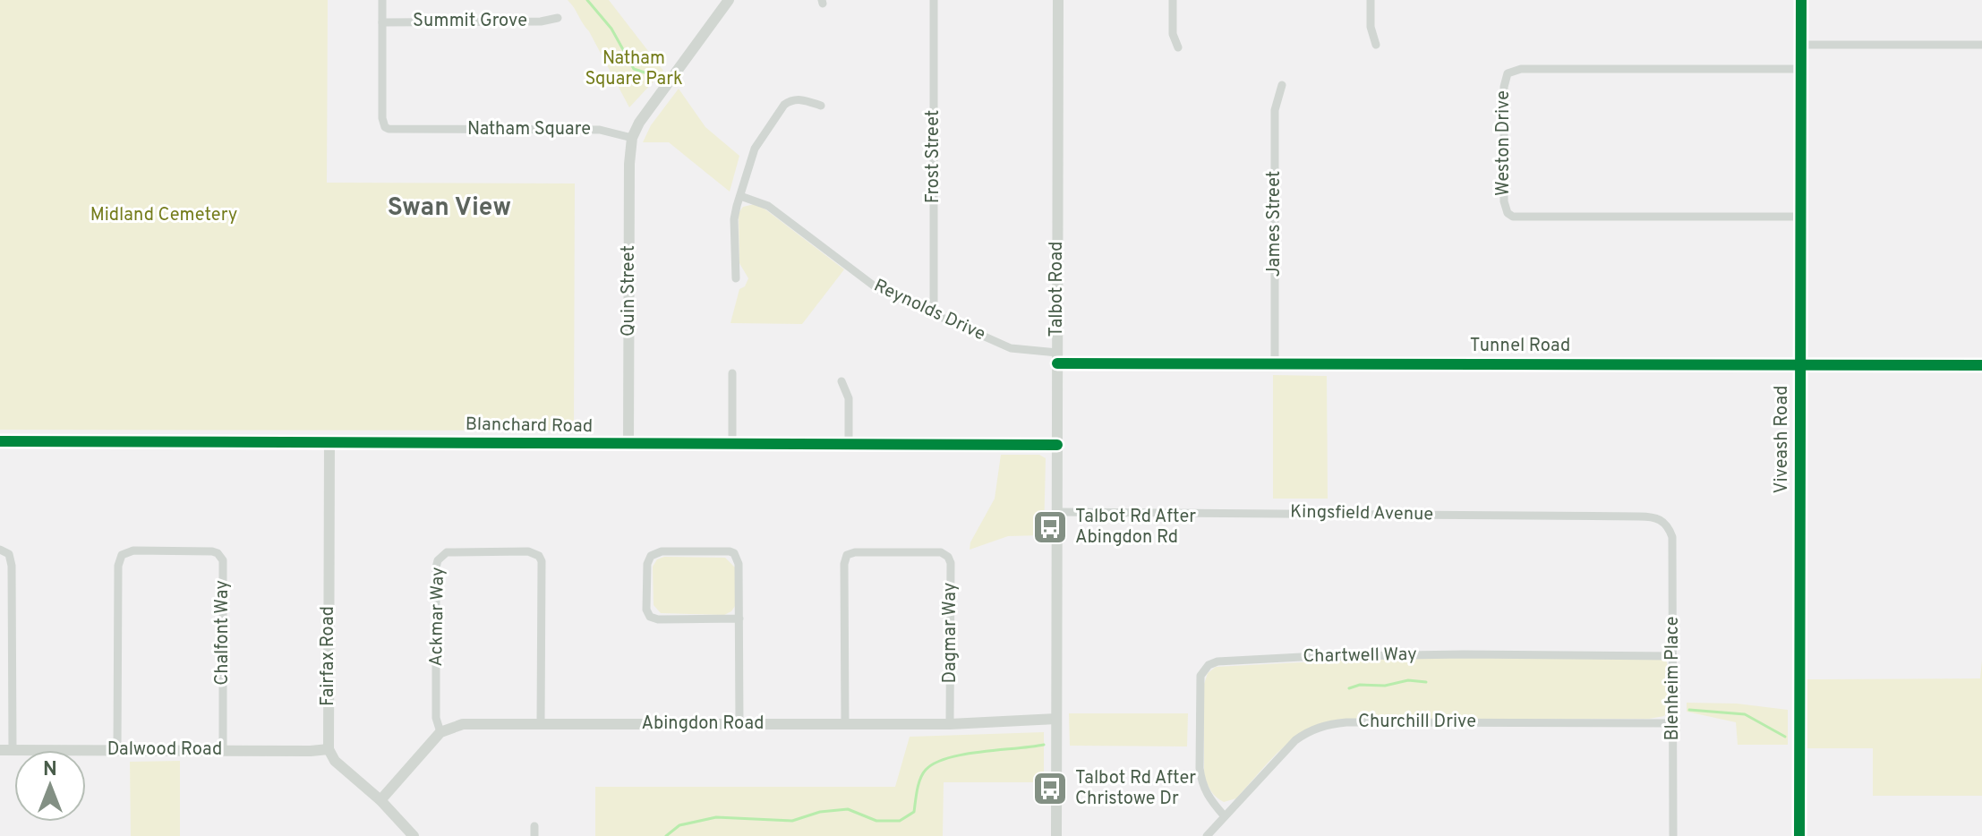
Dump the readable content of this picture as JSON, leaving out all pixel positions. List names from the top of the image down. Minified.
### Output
{"streets":{"street":["Summit Grove","Natham Square","Weston Drive","Frost Street","James Street","Talbot Road","Quin Street","Reynolds Drive","Tunnel Road","Blanchard Road","Viveash Road","Kingsfield Avenue","Ackmar Way","Chalfont Way","Dagmar Way","Fairfax Road","Chartwell Way","Blenheim Place","Churchill Drive","Abingdon Road","Dalwood Road"]},"crossings":[["Summit Grove","Natham Square"],["Natham Square","Quin Street"],["Weston Drive","Viveash Road"],["Frost Street","Reynolds Drive"],["James Street","Tunnel Road"],["Talbot Road","Reynolds Drive"],["Talbot Road","Tunnel Road"],["Talbot Road","Blanchard Road"],["Talbot Road","Kingsfield Avenue"],["Talbot Road","Abingdon Road"],["Quin Street","Blanchard Road"],["Reynolds Drive","Tunnel Road"],["Tunnel Road","Viveash Road"],["Blanchard Road","Fairfax Road"],["Kingsfield Avenue","Blenheim Place"],["Ackmar Way","Abingdon Road"],["Chalfont Way","Dalwood Road"],["Dagmar Way","Abingdon Road"],["Fairfax Road","Dalwood Road"],["Chartwell Way","Blenheim Place"],["Chartwell Way","Churchill Drive"],["Blenheim Place","Churchill Drive"]],"districts":["Swan View"],"parks":["Natham Square Park","Midland Cemetery"],"places":{"bus stop":["Talbot Rd After Abingdon Rd","Talbot Rd After Christowe Dr"]},"north":"top"}
